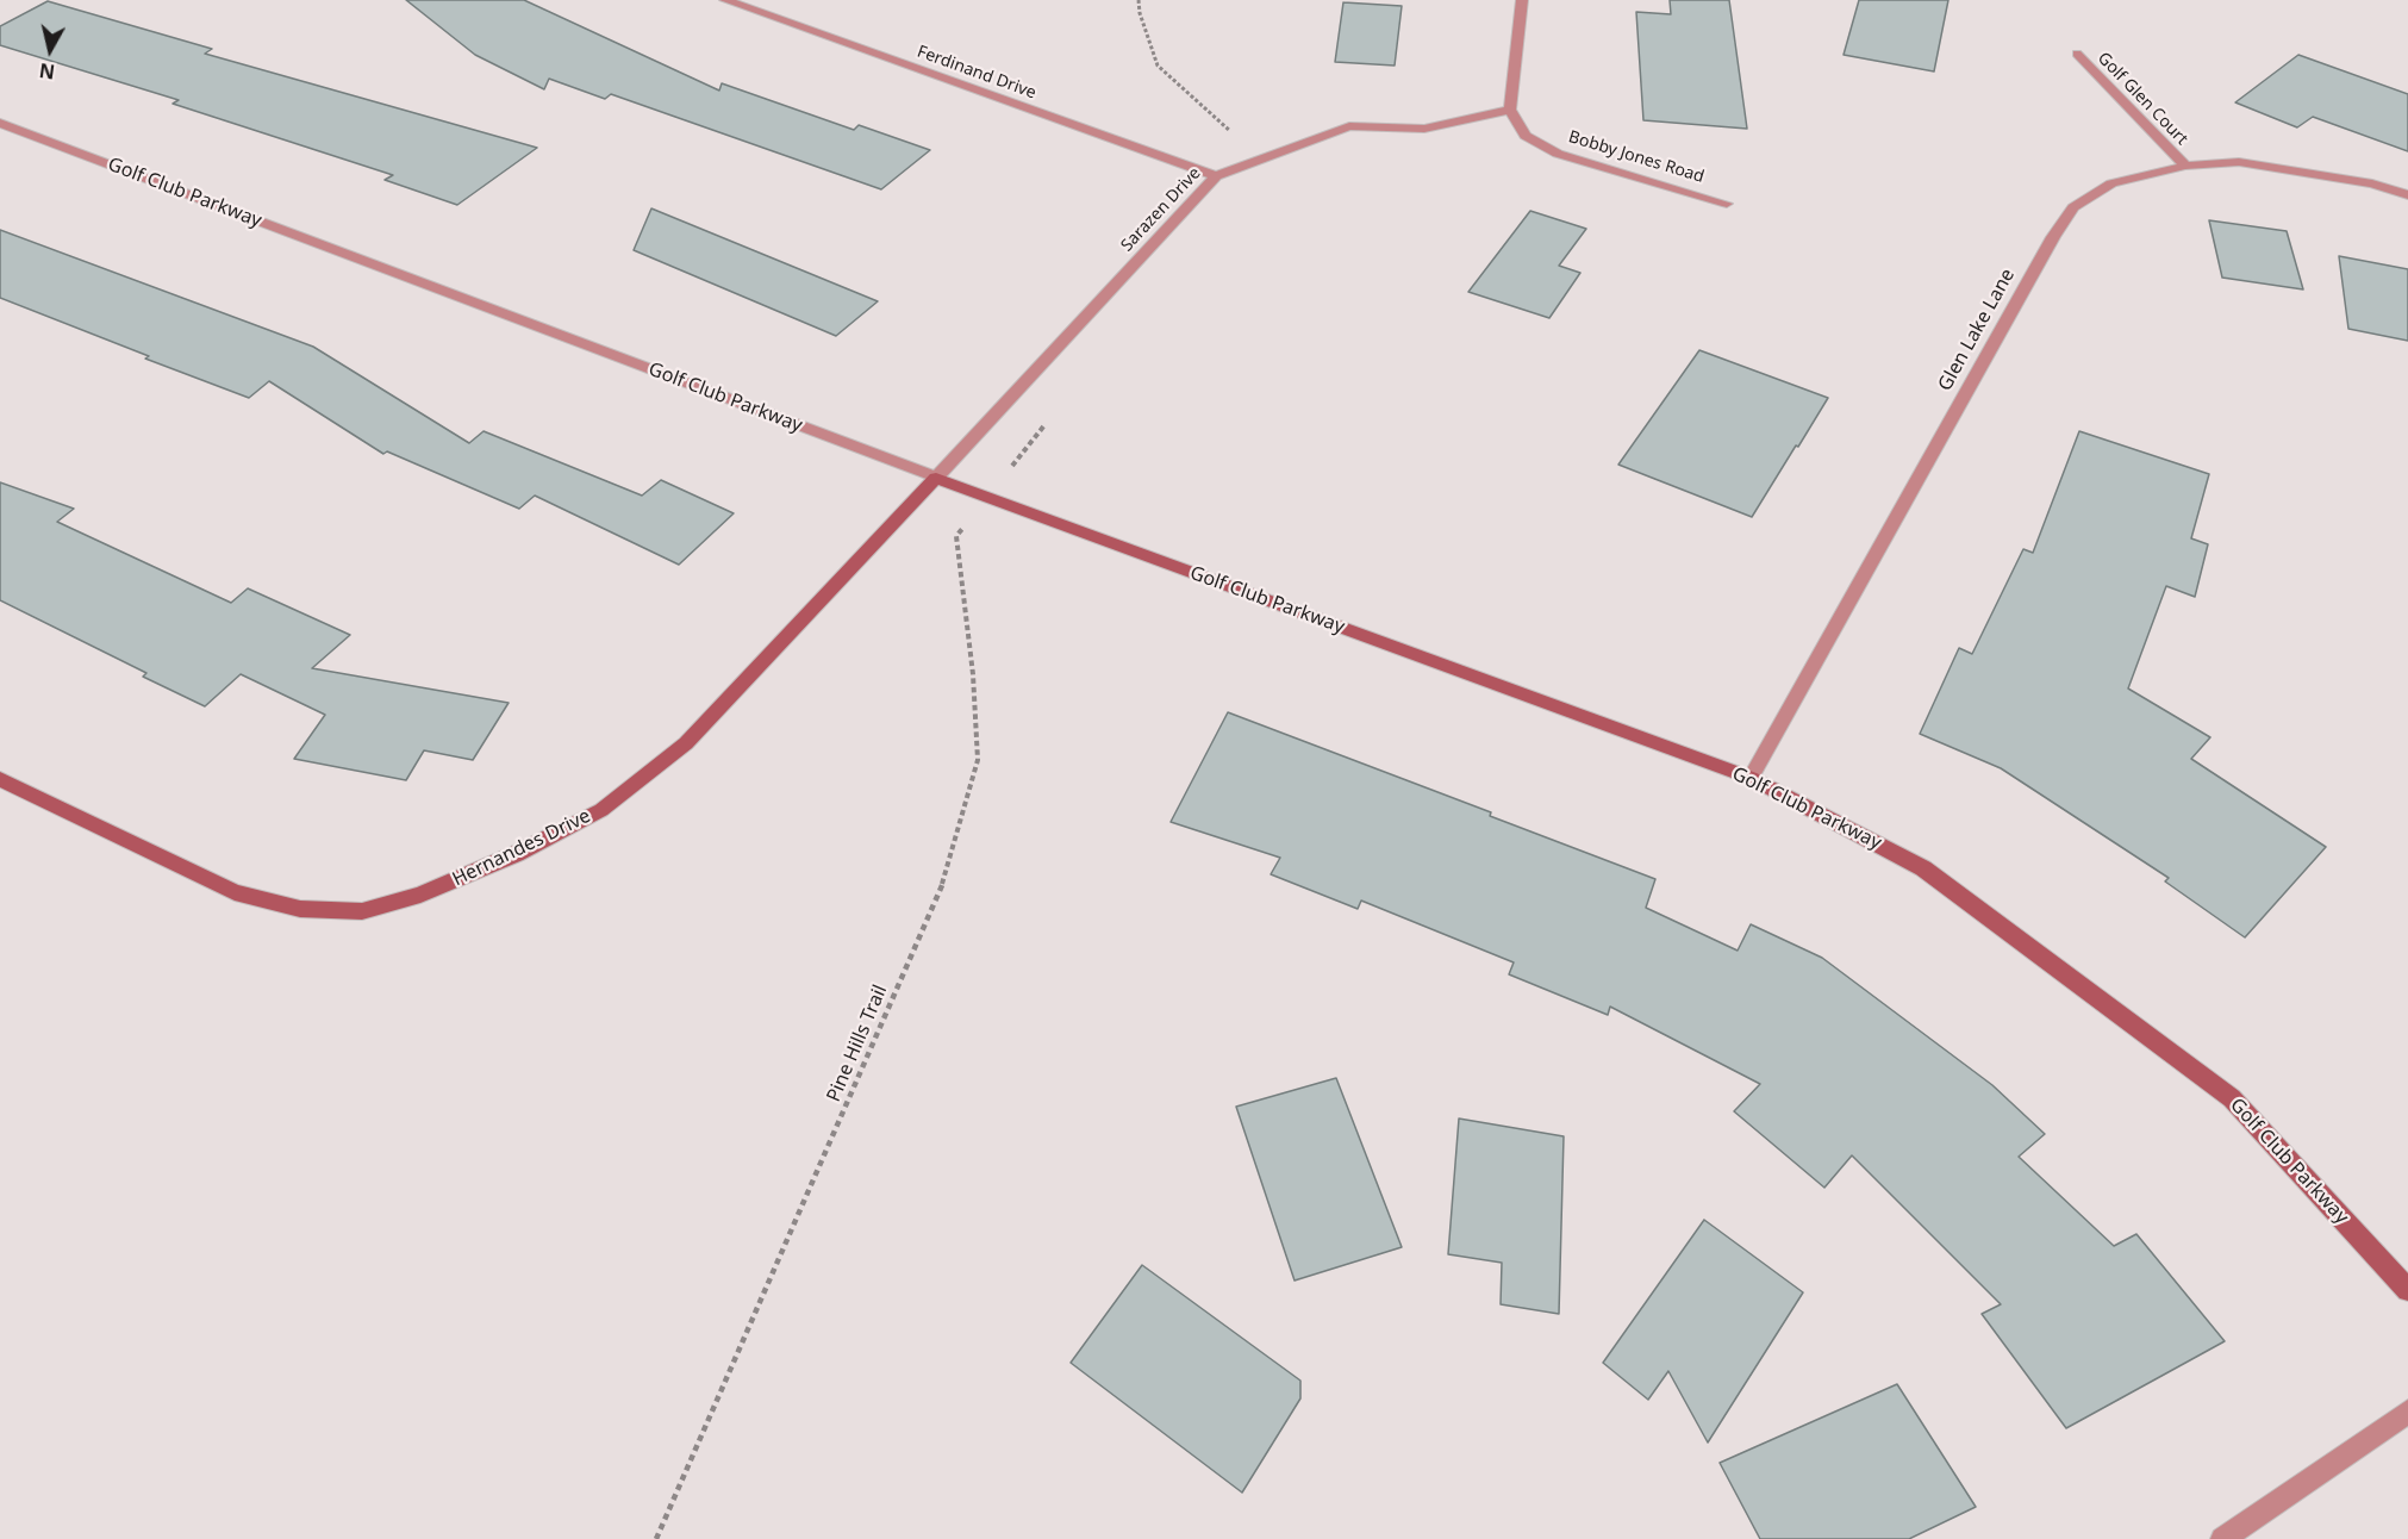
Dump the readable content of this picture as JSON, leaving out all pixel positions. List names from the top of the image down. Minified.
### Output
{"streets":{"street":["Ferdinand Drive","Golf Glen Court","Bobby Jones Road","Golf Club Parkway","Sarazen Drive","Glen Lake Lane","Hernandes Drive"],"path":["Pine Hills Trail"]},"crossings":[["Ferdinand Drive","Sarazen Drive"],["Golf Glen Court","Glen Lake Lane"],["Bobby Jones Road","Sarazen Drive"],["Golf Club Parkway","Sarazen Drive"],["Golf Club Parkway","Glen Lake Lane"],["Golf Club Parkway","Hernandes Drive"],["Sarazen Drive","Hernandes Drive"]],"north":"bottom"}
